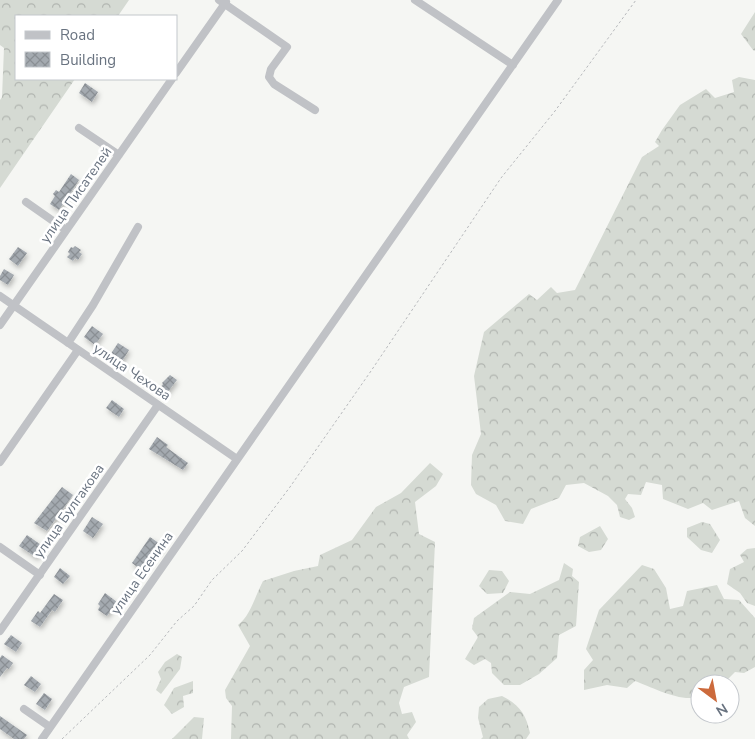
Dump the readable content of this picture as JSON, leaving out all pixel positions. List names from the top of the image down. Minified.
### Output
{"streets":{"street":["улица Писателей","улица Чехова","улица Булгакова","улица Есенина"]},"crossings":[["улица Писателей","улица Чехова"],["улица Чехова","улица Булгакова"],["улица Чехова","улица Есенина"]],"legend":["Road","Building"],"north":"bottom right"}
